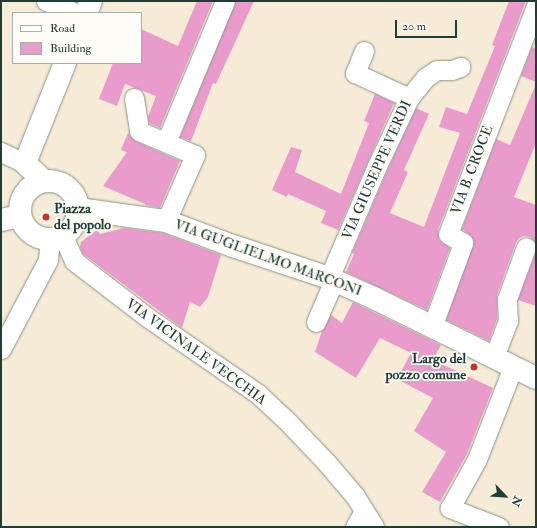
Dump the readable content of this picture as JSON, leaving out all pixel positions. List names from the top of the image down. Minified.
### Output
{"streets":{"street":["VIA GIUSEPPE VERDI","VIA B. CROCE","VIA GUGLIELMO MARCONI","VIA VICINALE VECCHIA"]},"crossings":[["VIA GIUSEPPE VERDI","VIA GUGLIELMO MARCONI"],["VIA B. CROCE","VIA GUGLIELMO MARCONI"],["VIA GUGLIELMO MARCONI","VIA VICINALE VECCHIA"]],"places":["Piazza del popolo","Largo del pozzo comune"],"legend":["Road","Building"],"scale_bar":"20 m","north":"bottom right"}
